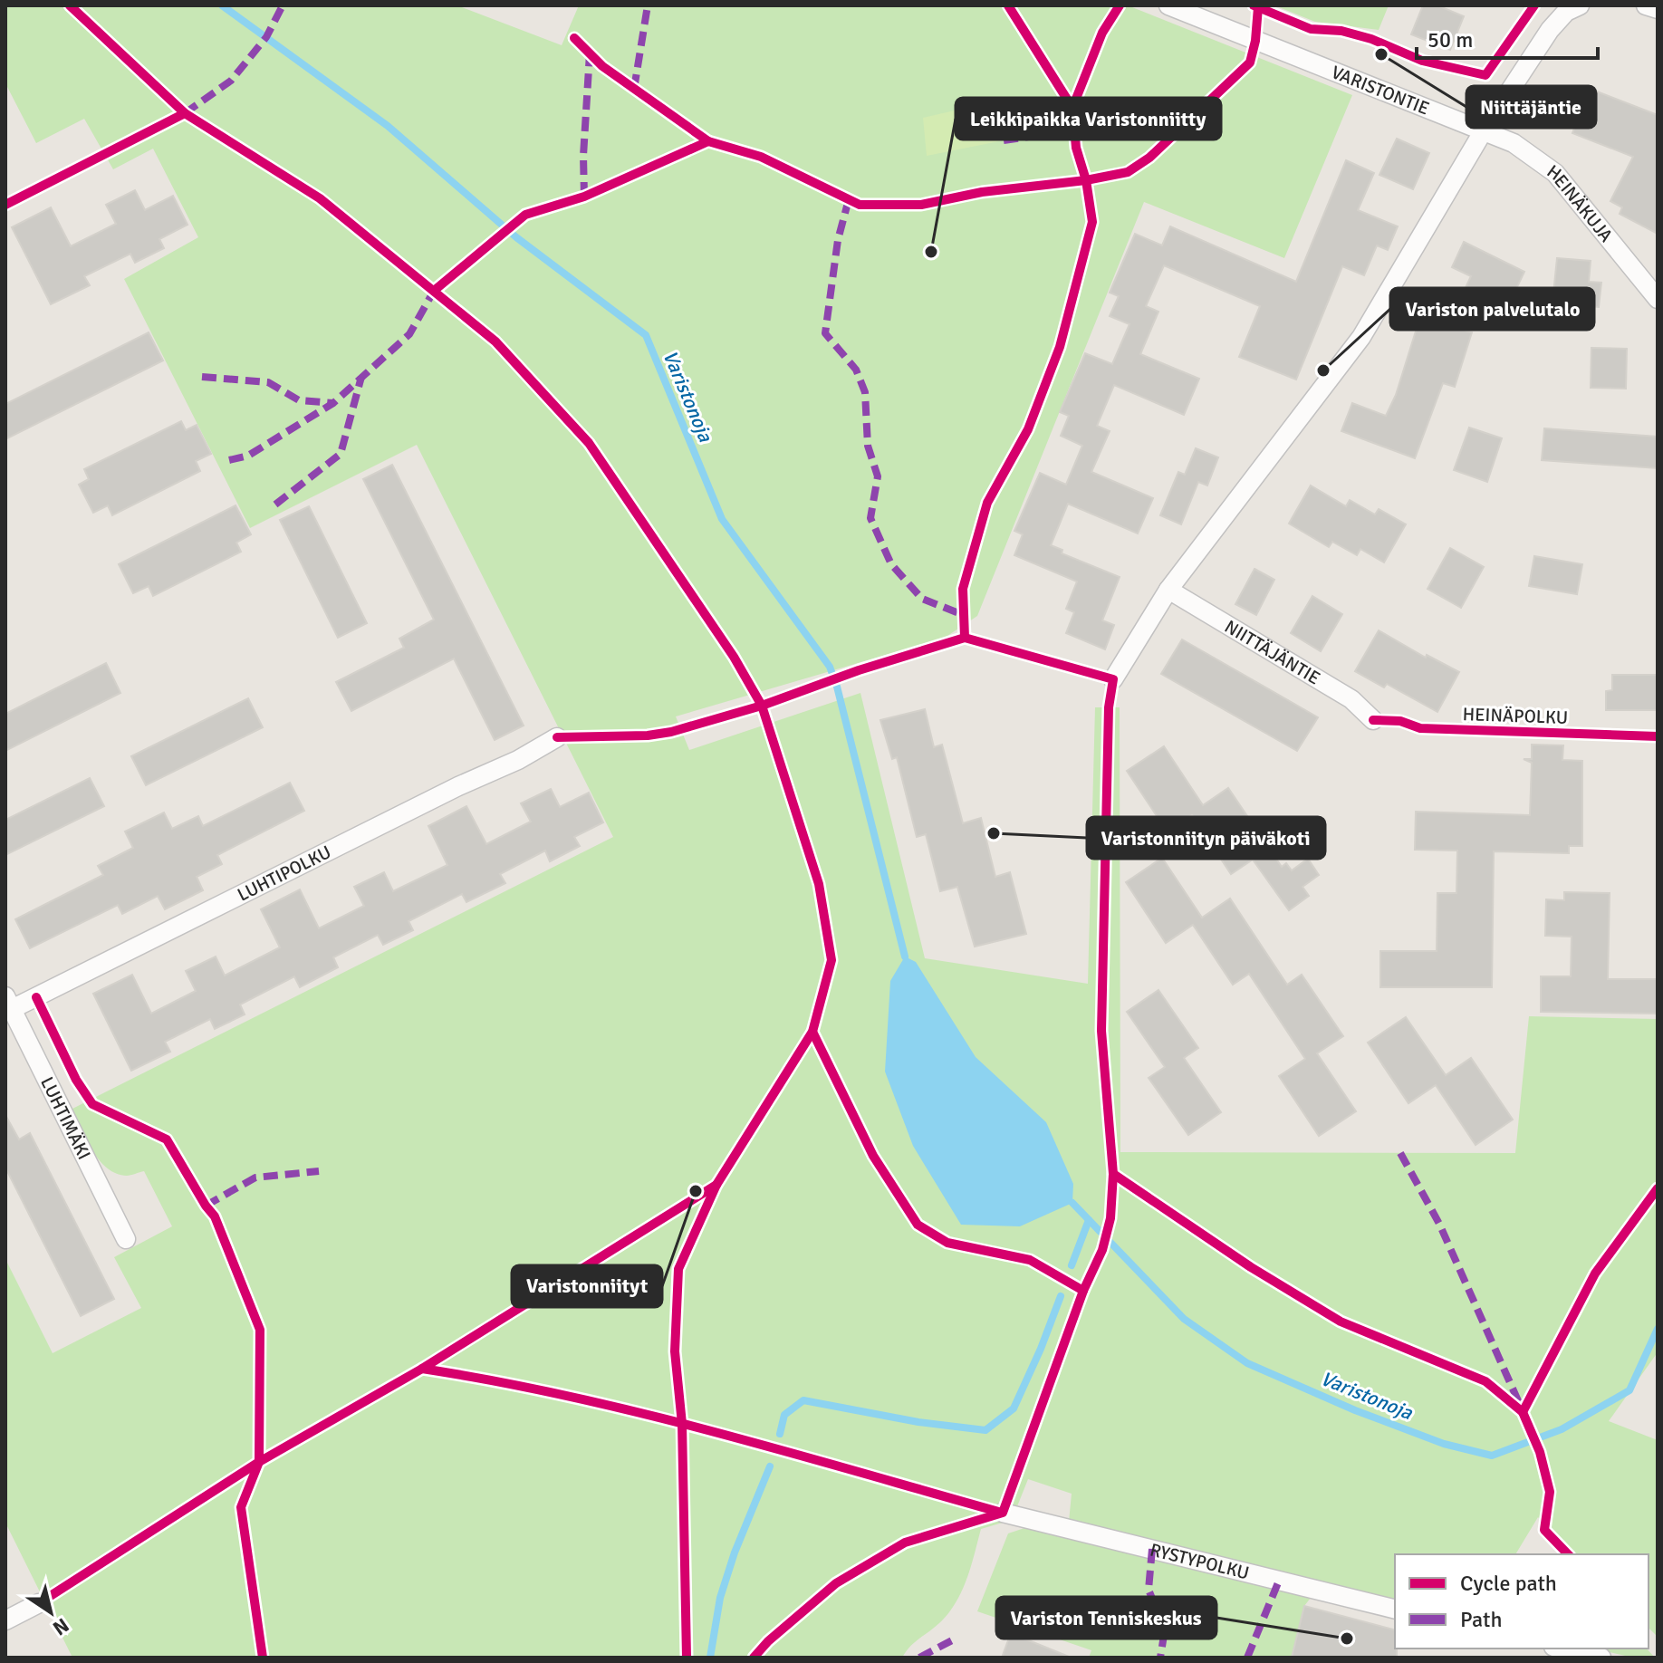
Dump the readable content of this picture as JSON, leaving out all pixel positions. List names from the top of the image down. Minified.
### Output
{"streets":{"street":["VARISTONTIE","HEINÄKUJA","NIITTÄJÄNTIE","LUHTIPOLKU","LUHTIMÄKI","RYSTYPOLKU"],"cycle path":["HEINÄPOLKU"]},"crossings":[["VARISTONTIE","HEINÄKUJA"],["LUHTIPOLKU","LUHTIMÄKI"]],"water":["Varistonoja"],"places":["Niittäjäntie","Leikkipaikka Varistonniitty","Variston palvelutalo","Varistonniityn päiväkoti","Varistonniityt","Variston Tenniskeskus"],"legend":["Cycle path","Path"],"scale_bar":"50 m","north":"bottom right"}
